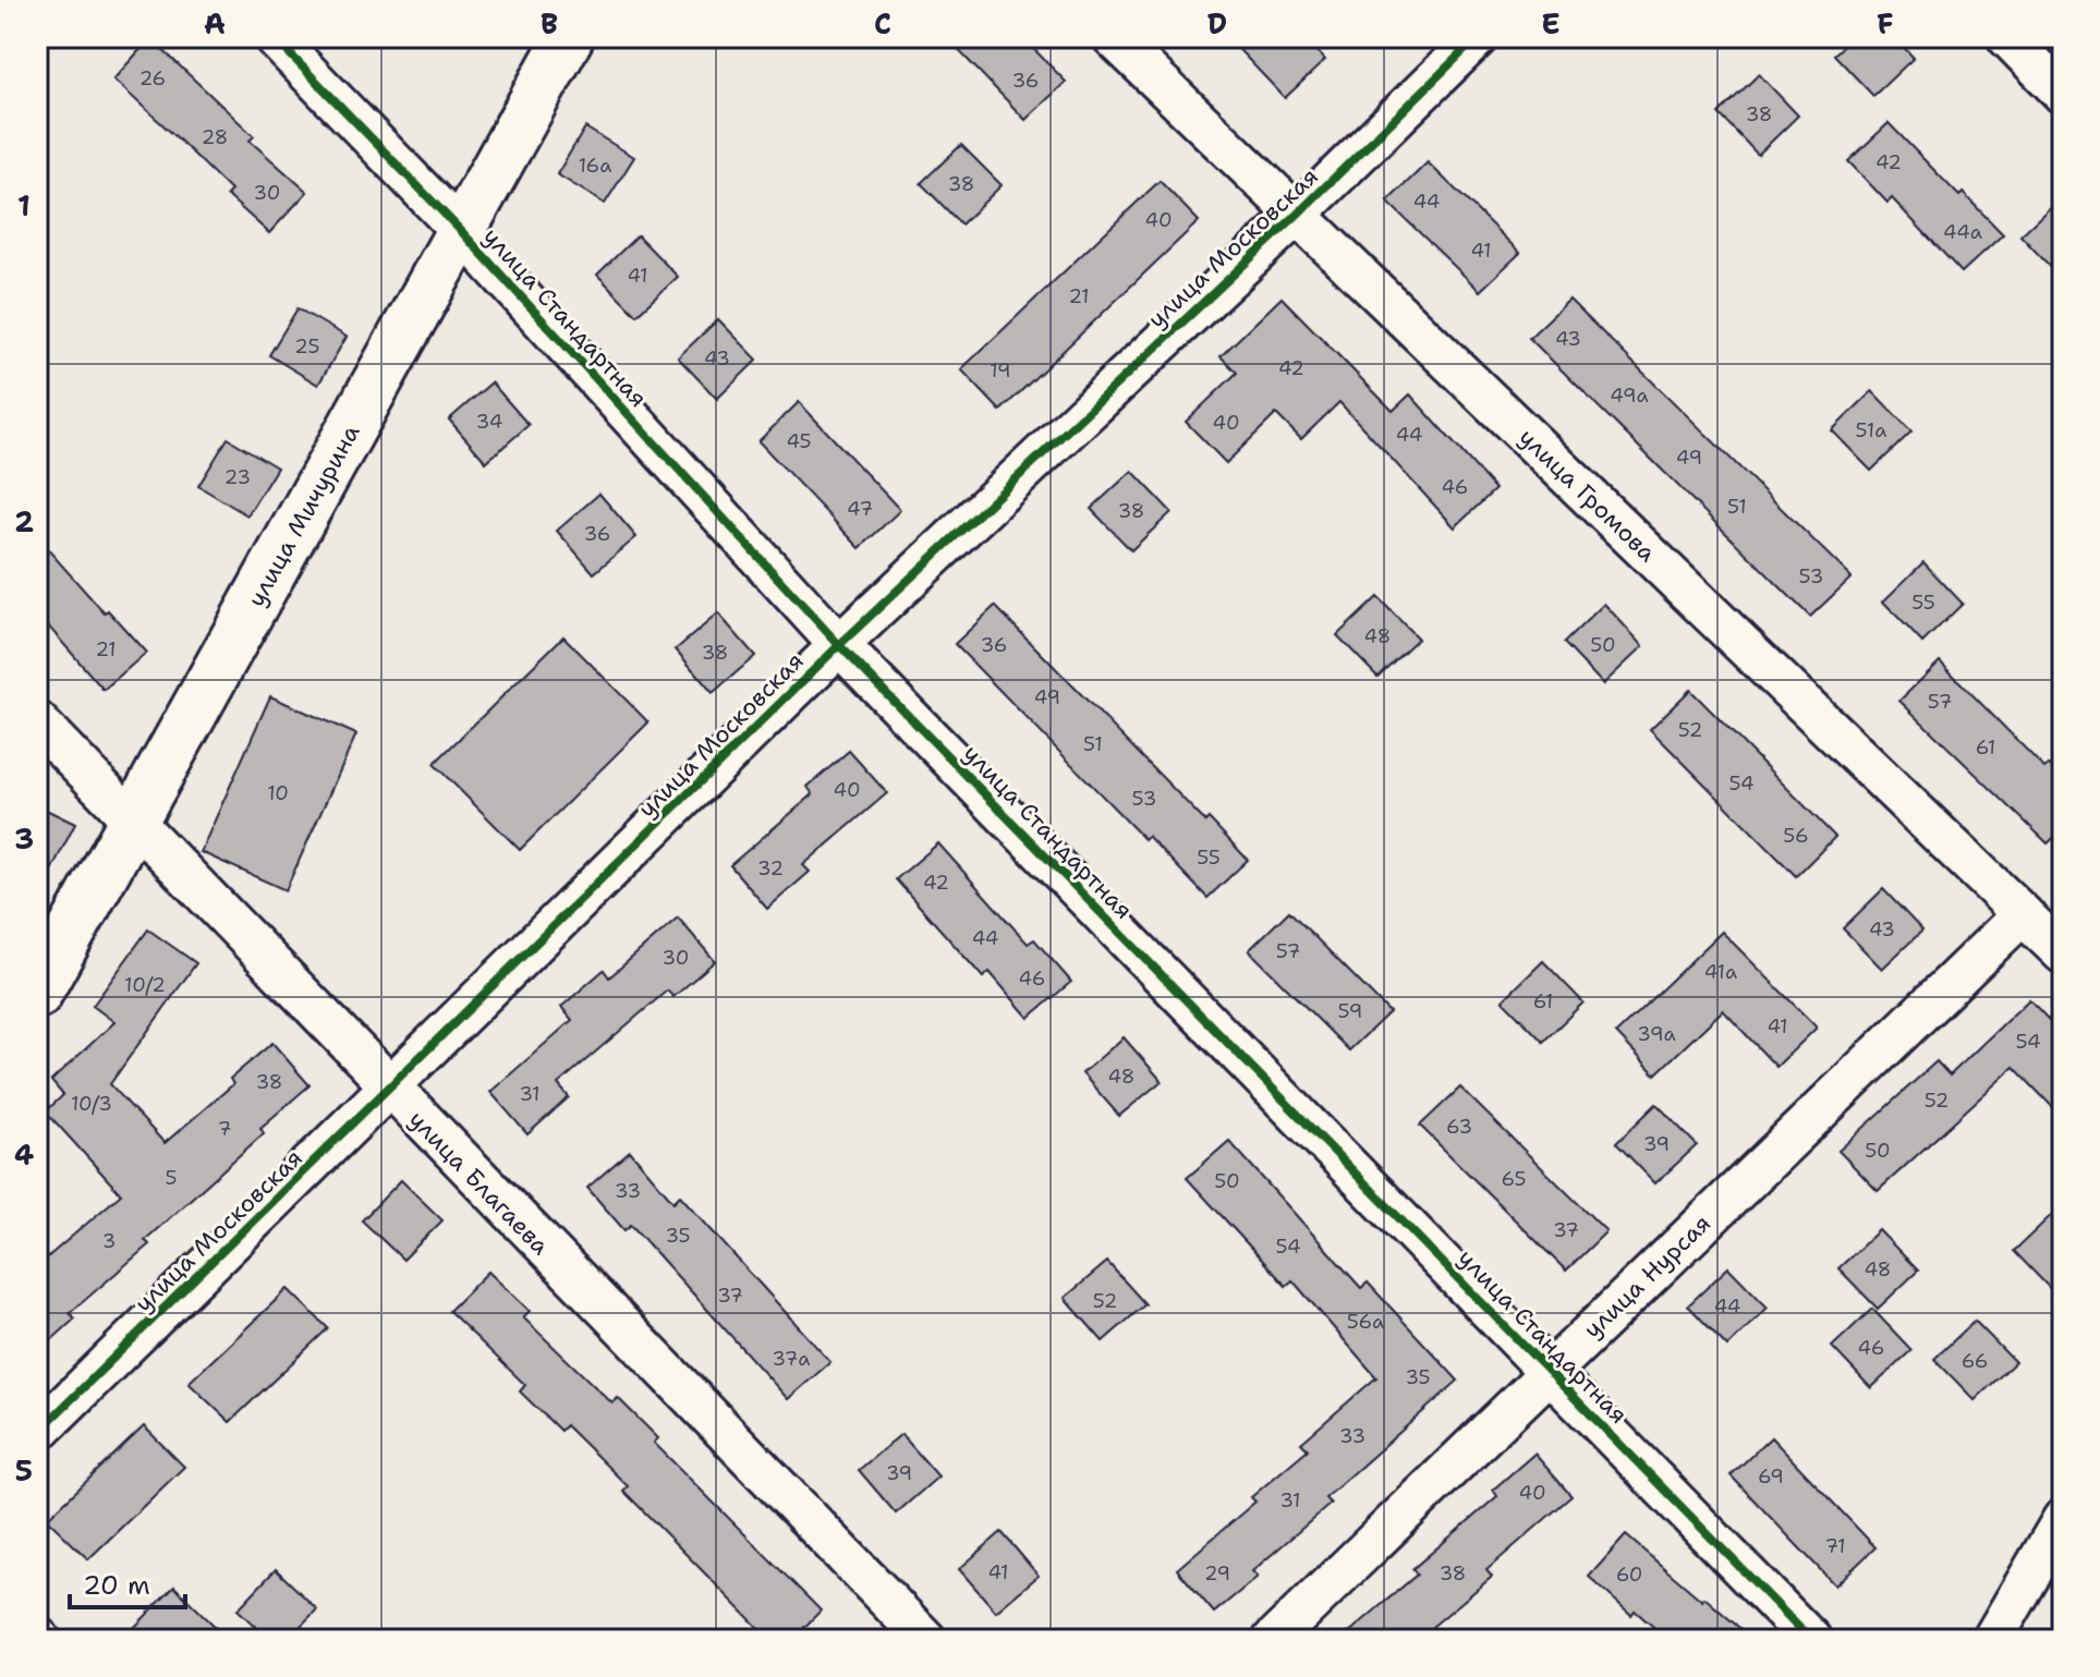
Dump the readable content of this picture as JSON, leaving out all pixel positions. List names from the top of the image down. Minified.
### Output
{"streets":{"main road":["улица Мичурина"],"street":["улица Московская","улица Стандартная","улица Громова","улица Благаева","улица Нурсая"]},"crossings":[["улица Московская","улица Стандартная"],["улица Московская","улица Громова"],["улица Московская","улица Благаева"],["улица Стандартная","улица Мичурина"],["улица Стандартная","улица Нурсая"],["улица Громова","улица Нурсая"],["улица Мичурина","улица Благаева"]],"house_numbers":["26","36","38","28","42","16а","38","30","44","40","44а","41","41","21","43","25","43","42","19","49а","34","40","51а","44","45","49","23","46","51","47","38","36","53","55","48","36","50","21","38","49","57","52","51","61","54","40","10","53","56","55","32","42","43","44","57","30","41а","46","10/2","61","59","41","39а","54","48","38","31","52","10/3","63","7","39","50","5","65","50","33","37","35","3","54","48","37","52","44","56а","46","37а","66","35","33","39","69","40","31","71","41","29","38","60"],"scale_bar":"20 m","grid":{"columns":["A","B","C","D","E","F"],"rows":["1","2","3","4","5"]}}
